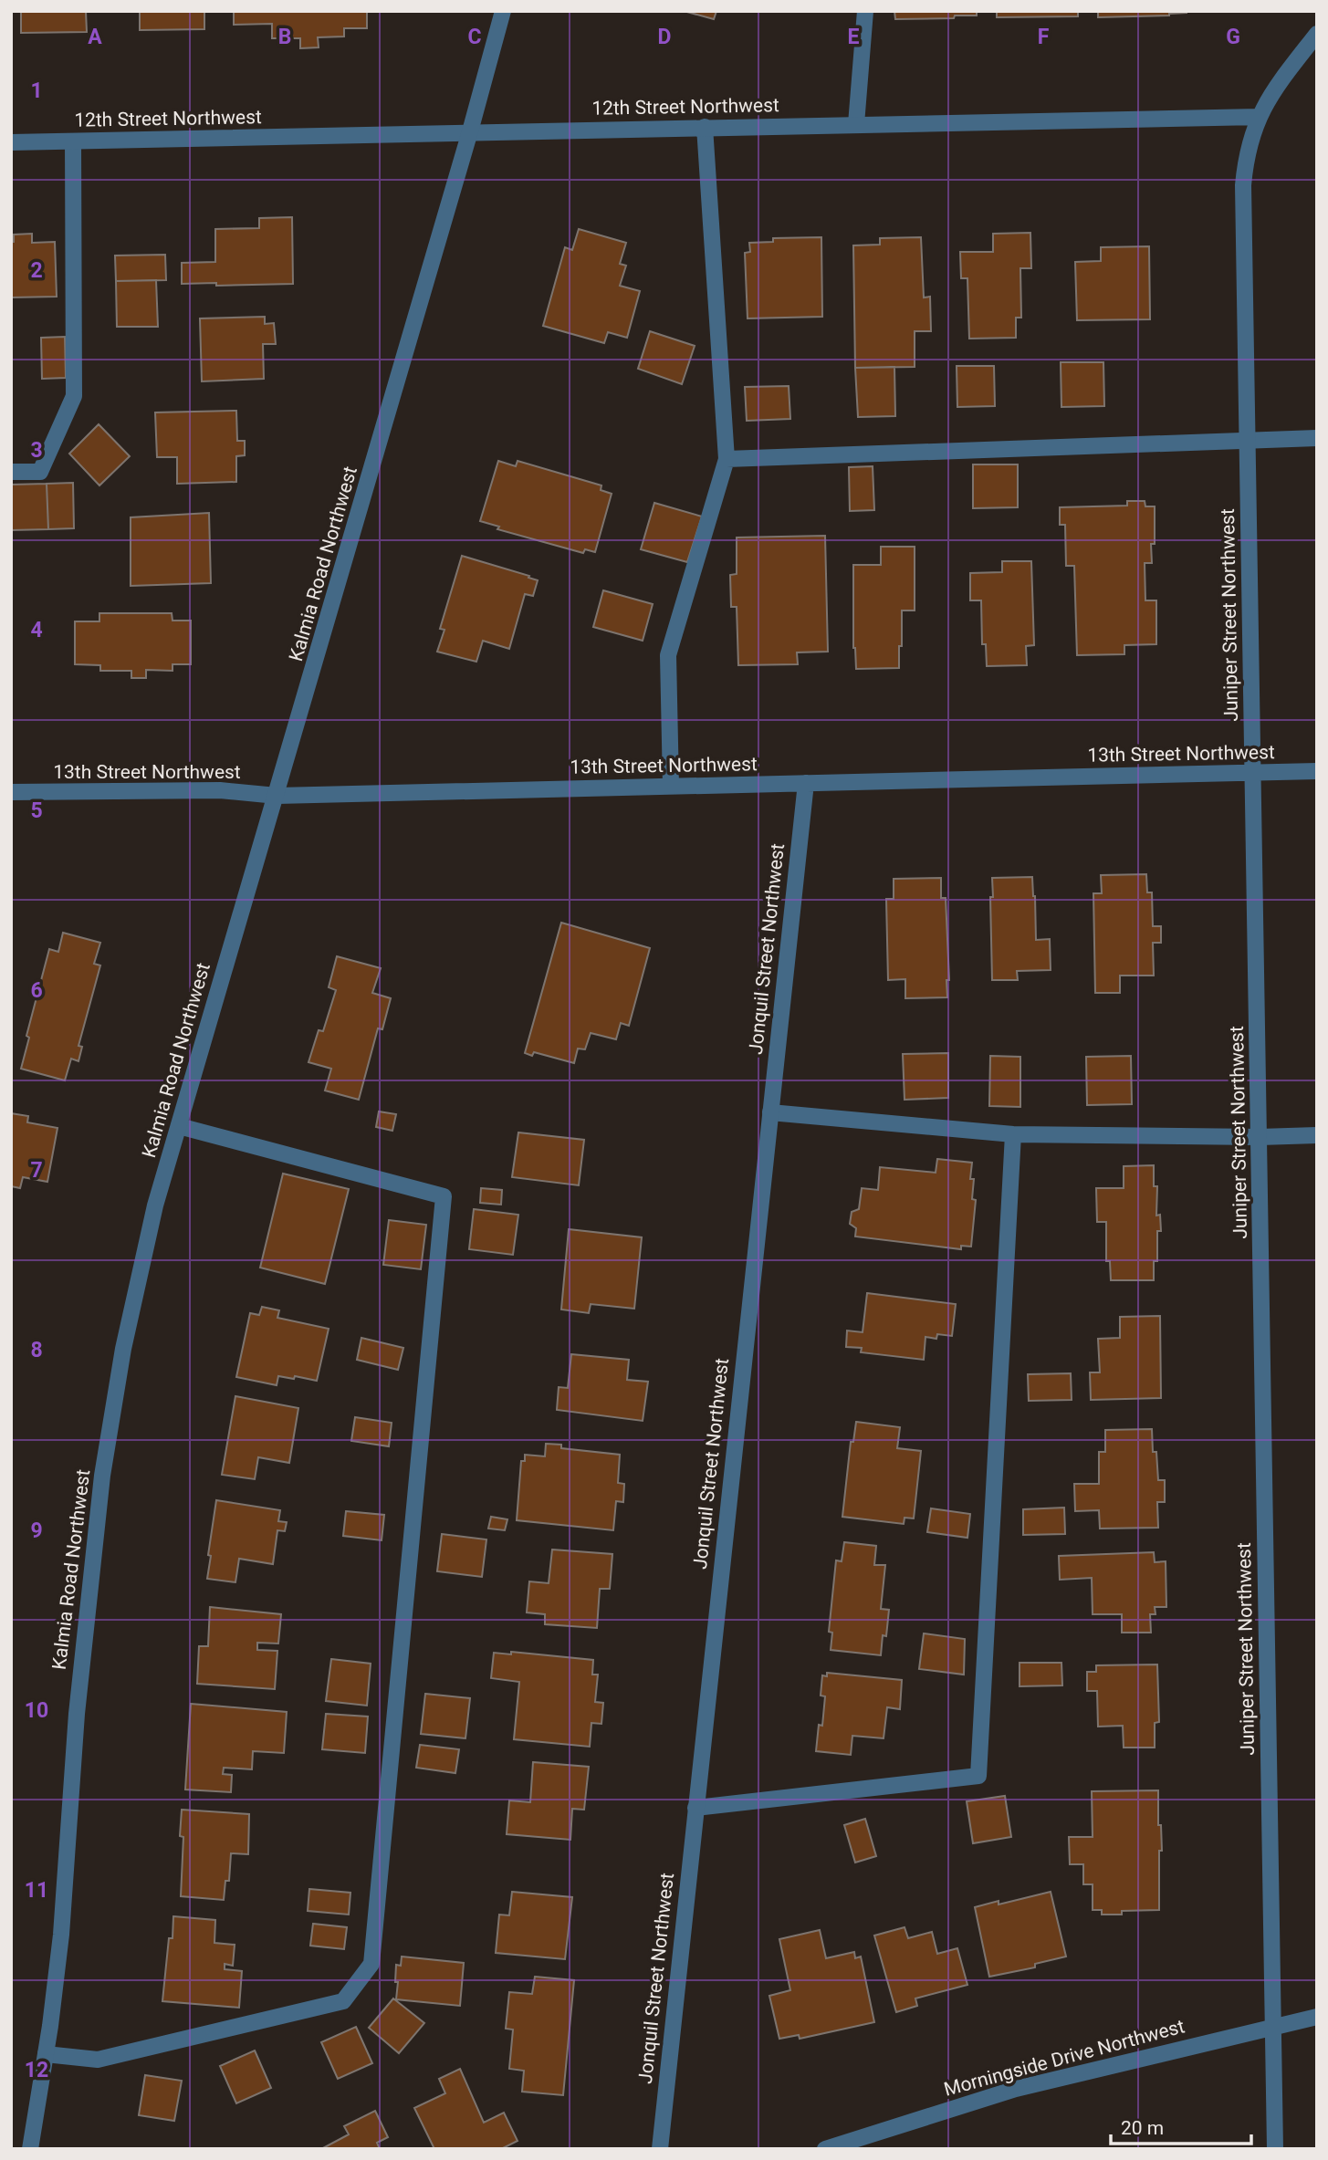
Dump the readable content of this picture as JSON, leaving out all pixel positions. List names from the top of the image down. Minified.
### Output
{"streets":{"street":["12th Street Northwest","Kalmia Road Northwest","Juniper Street Northwest","13th Street Northwest","Jonquil Street Northwest","Morningside Drive Northwest"]},"crossings":[["12th Street Northwest","Kalmia Road Northwest"],["12th Street Northwest","Juniper Street Northwest"],["Kalmia Road Northwest","13th Street Northwest"],["Juniper Street Northwest","13th Street Northwest"],["Juniper Street Northwest","Morningside Drive Northwest"],["13th Street Northwest","Jonquil Street Northwest"]],"scale_bar":"20 m","grid":{"columns":["A","B","C","D","E","F","G"],"rows":["1","2","3","4","5","6","7","8","9","10","11","12"]}}
